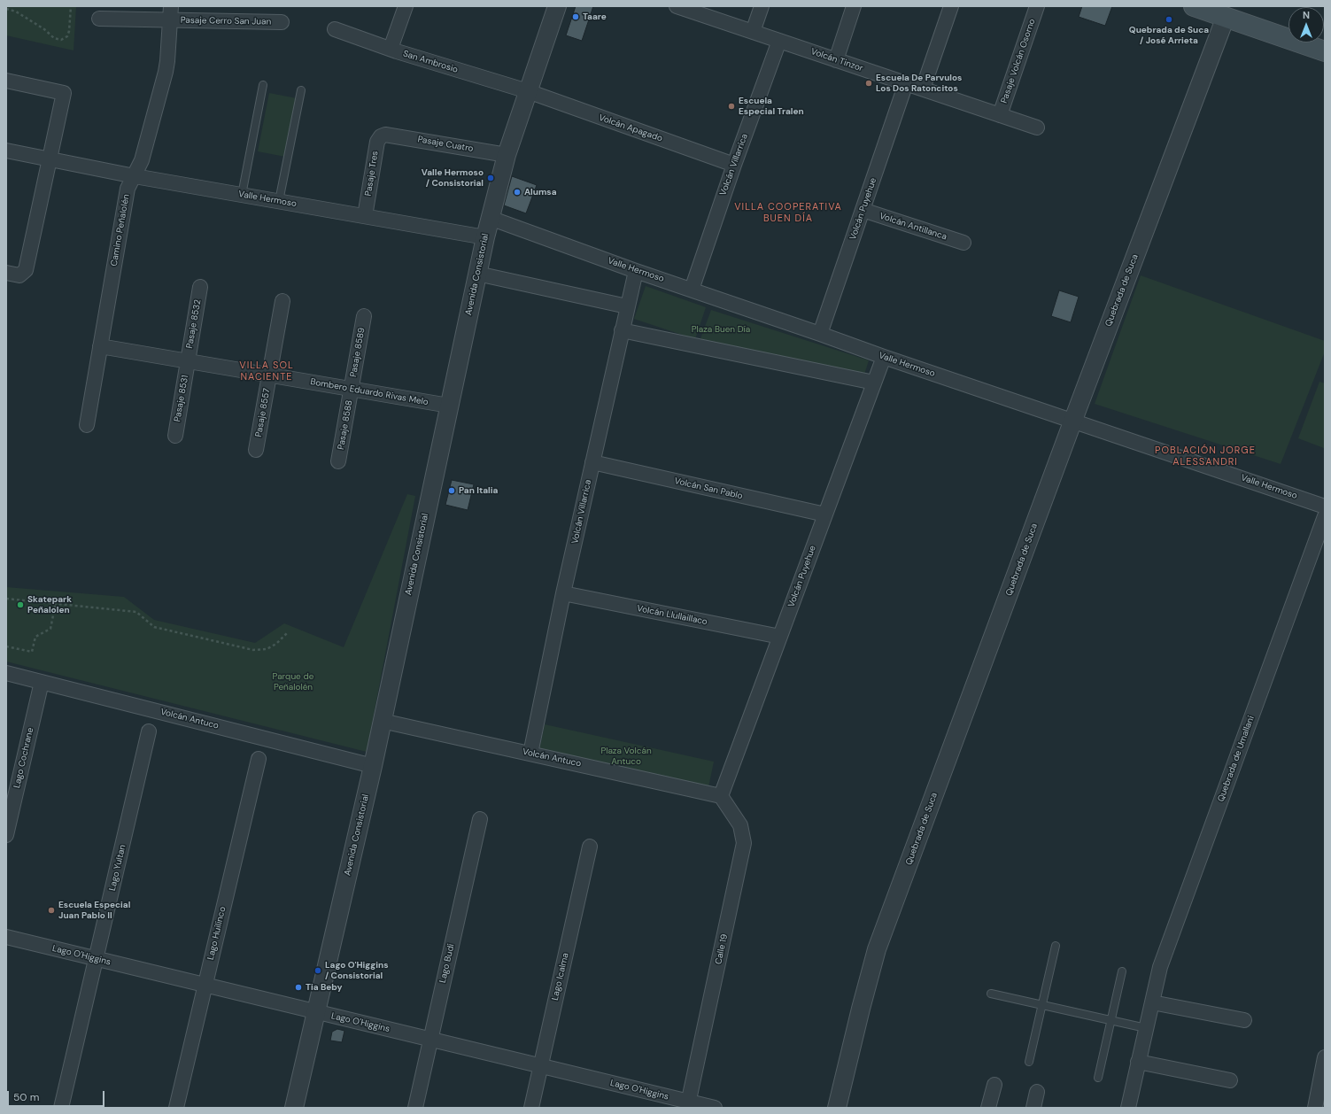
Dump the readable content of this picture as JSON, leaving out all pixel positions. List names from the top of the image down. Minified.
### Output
{"streets":{"street":["Pasaje Cerro San Juan","Volcán Tinzor","Pasaje Volcán Osorno","San Ambrosio","Volcán Apagado","Pasaje Cuatro","Volcán Villarrica","Pasaje Tres","Valle Hermoso","Volcán Puyehue","Volcán Antillanca","Camino Peñalolén","Avenida Consistorial","Quebrada de Suca","Pasaje 8532","Pasaje 8589","Bombero Eduardo Rivas Melo","Pasaje 8531","Pasaje 8557","Pasaje 8588","Volcán San Pablo","Volcán Llullaillaco","Volcán Antuco","Lago Cochrane","Quebrada de Umallani","Lago Yultan","Lago Huilinco","Calle 19","Lago O'Higgins","Lago Budi","Lago Icalma"]},"crossings":[["Pasaje Cerro San Juan","Camino Peñalolén"],["Volcán Tinzor","Pasaje Volcán Osorno"],["Volcán Tinzor","Volcán Villarrica"],["Volcán Tinzor","Volcán Puyehue"],["San Ambrosio","Volcán Apagado"],["San Ambrosio","Avenida Consistorial"],["Volcán Apagado","Volcán Villarrica"],["Volcán Apagado","Avenida Consistorial"],["Pasaje Cuatro","Pasaje Tres"],["Pasaje Cuatro","Avenida Consistorial"],["Volcán Villarrica","Valle Hermoso"],["Volcán Villarrica","Volcán San Pablo"],["Volcán Villarrica","Volcán Llullaillaco"],["Volcán Villarrica","Volcán Antuco"],["Pasaje Tres","Valle Hermoso"],["Valle Hermoso","Volcán Puyehue"],["Valle Hermoso","Camino Peñalolén"],["Valle Hermoso","Avenida Consistorial"],["Valle Hermoso","Quebrada de Suca"],["Volcán Puyehue","Volcán Antillanca"],["Volcán Puyehue","Volcán San Pablo"],["Volcán Puyehue","Volcán Llullaillaco"],["Volcán Puyehue","Volcán Antuco"],["Volcán Puyehue","Calle 19"],["Camino Peñalolén","Bombero Eduardo Rivas Melo"],["Avenida Consistorial","Bombero Eduardo Rivas Melo"],["Avenida Consistorial","Volcán Antuco"],["Avenida Consistorial","Lago O'Higgins"],["Pasaje 8532","Bombero Eduardo Rivas Melo"],["Pasaje 8532","Pasaje 8531"],["Pasaje 8589","Bombero Eduardo Rivas Melo"],["Pasaje 8589","Pasaje 8588"],["Bombero Eduardo Rivas Melo","Pasaje 8531"],["Bombero Eduardo Rivas Melo","Pasaje 8557"],["Bombero Eduardo Rivas Melo","Pasaje 8588"],["Volcán Antuco","Lago Cochrane"],["Volcán Antuco","Calle 19"],["Lago Yultan","Lago O'Higgins"],["Lago Huilinco","Lago O'Higgins"],["Calle 19","Lago O'Higgins"],["Lago O'Higgins","Lago Budi"],["Lago O'Higgins","Lago Icalma"]],"districts":["VILLA COOPERATIVA BUEN DÍA","VILLA SOL NACIENTE","POBLACIÓN JORGE ALESSANDRI"],"parks":["Plaza Buen Día","Parque de Peñalolén","Plaza Volcán Antuco"],"places":["Taare","Quebrada de Suca / José Arrieta","Escuela De Parvulos Los Dos Ratoncitos","Escuela Especial Tralen","Valle Hermoso / Consistorial","Alumsa","Pan Italia","Skatepark Peñalolen","Escuela Especial Juan Pablo II","Lago O'Higgins / Consistorial","Tia Beby"],"scale_bar":"50 m","north":"top"}
